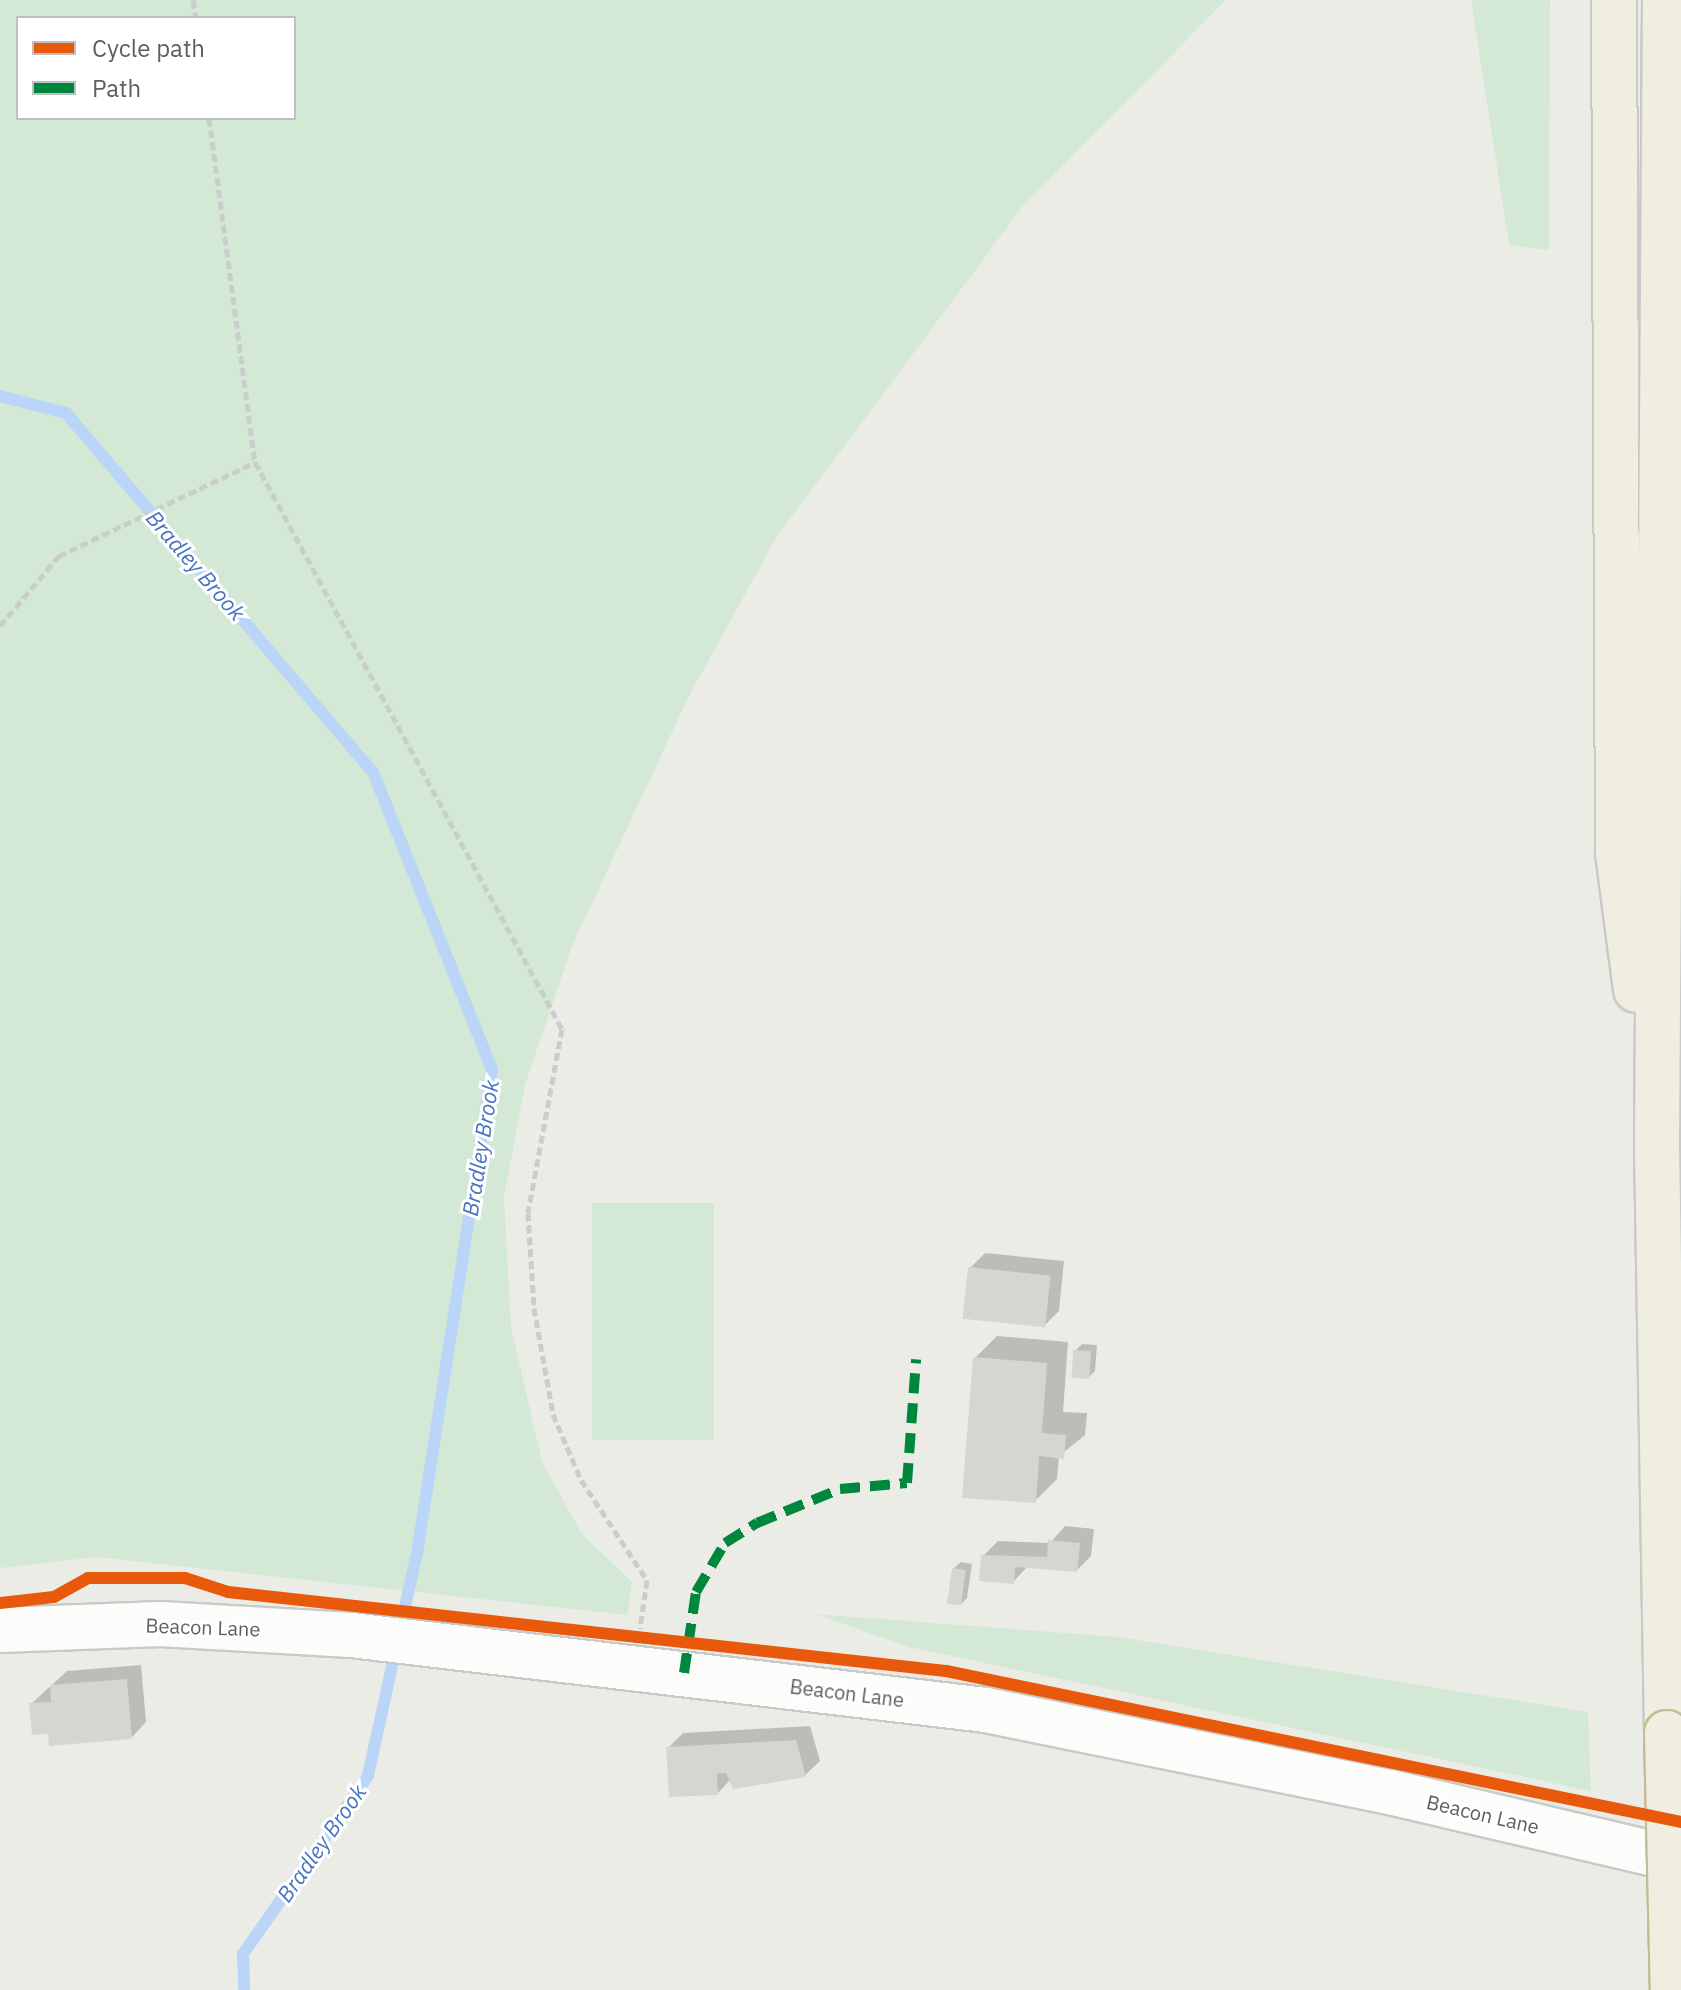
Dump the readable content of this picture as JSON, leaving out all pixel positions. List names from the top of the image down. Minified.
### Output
{"streets":{"main road":["Beacon Lane"]},"water":["Bradley Brook"],"legend":["Cycle path","Path"]}
